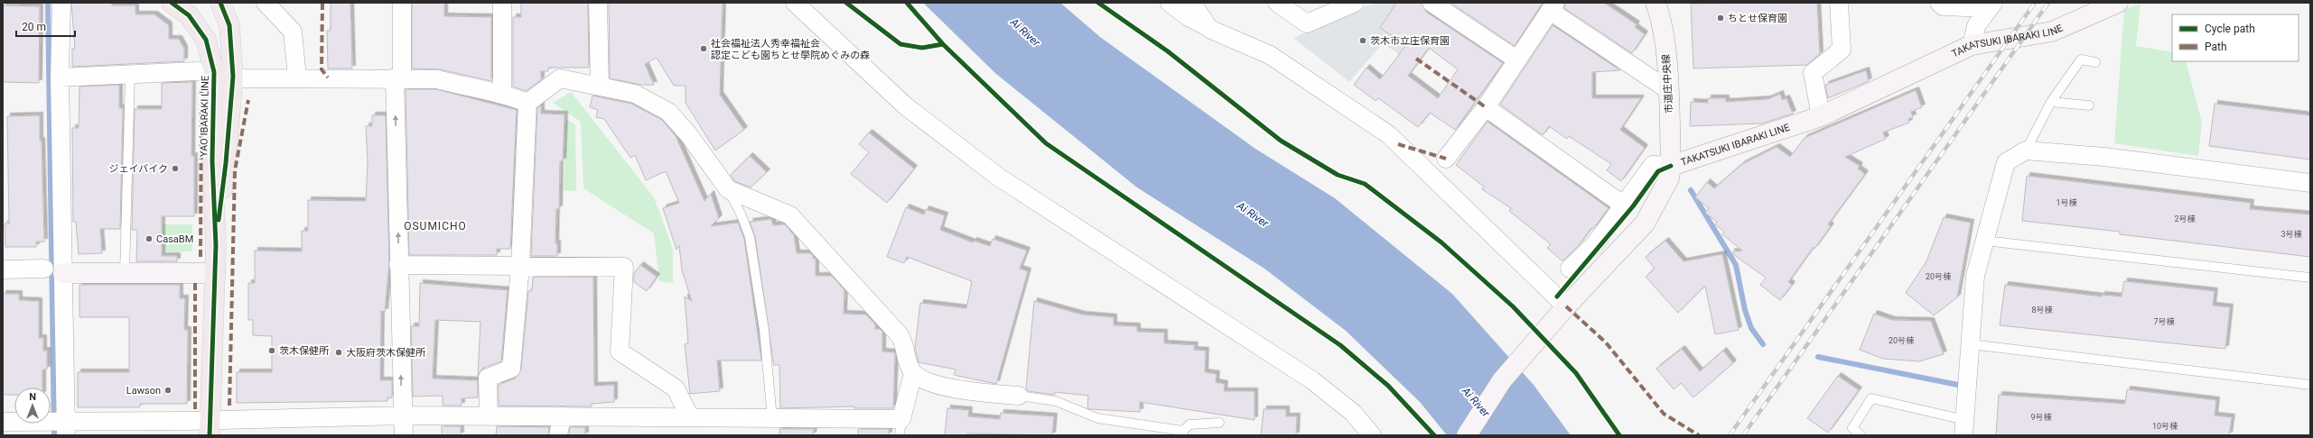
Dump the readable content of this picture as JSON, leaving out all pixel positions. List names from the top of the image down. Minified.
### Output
{"streets":{"main road":["TAKATSUKI IBARAKI LINE","市道庄中央線","YAO IBARAKI LINE"]},"crossings":[["TAKATSUKI IBARAKI LINE","市道庄中央線"]],"districts":["OSUMICHO"],"water":["Ai River"],"places":["ちとせ保育園","茨木市立庄保育園","社会福祉法人秀幸福祉会 認定こども園ちとせ學院めぐみの森","ジェイバイク","CasaBM","茨木保健所","大阪府茨木保健所","Lawson"],"house_numbers":["1号棟","2号棟","3号棟","20号棟","8号棟","7号棟","20号棟","9号棟","10号棟"],"legend":["Cycle path","Path"],"scale_bar":"20 m","north":"top"}
